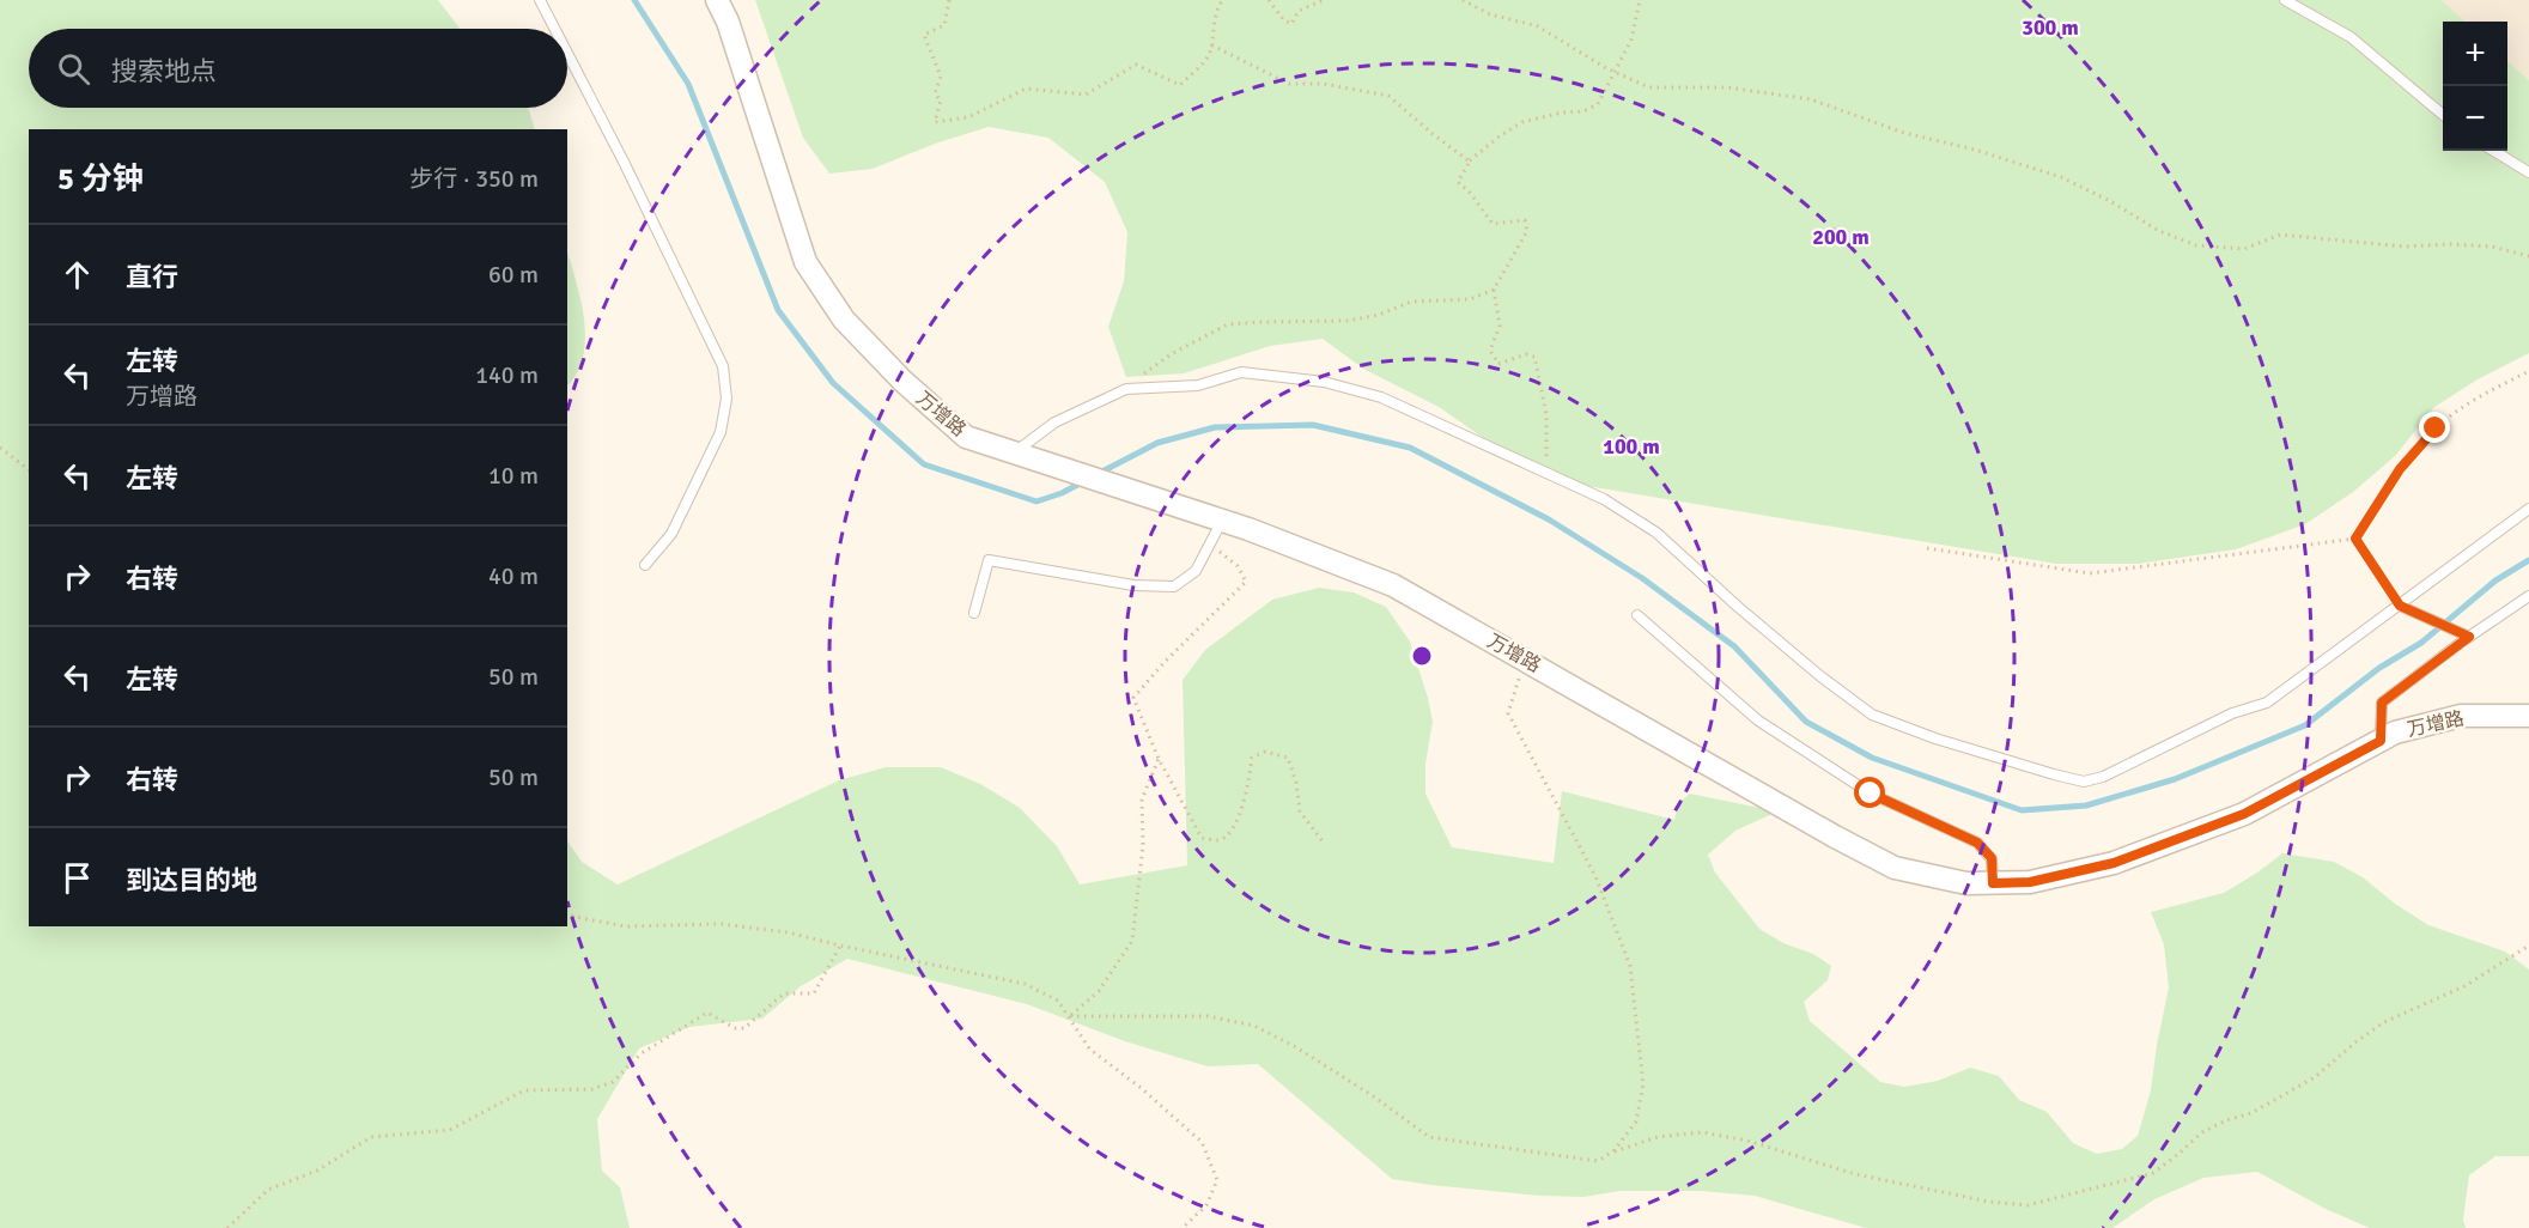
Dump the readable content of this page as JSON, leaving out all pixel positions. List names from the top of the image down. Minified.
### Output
{"streets":{"street":["万增路"]},"page":{"map_buttons":["+","−"],"search":"搜索地点","heading":["5 分钟","步行 · 350 m"],"list":[["直行","60 m"],["左转","万增路","140 m"],["左转","10 m"],["右转","40 m"],["左转","50 m"],["右转","50 m"],"到达目的地"]},"rings":["300 m","200 m","100 m"]}
